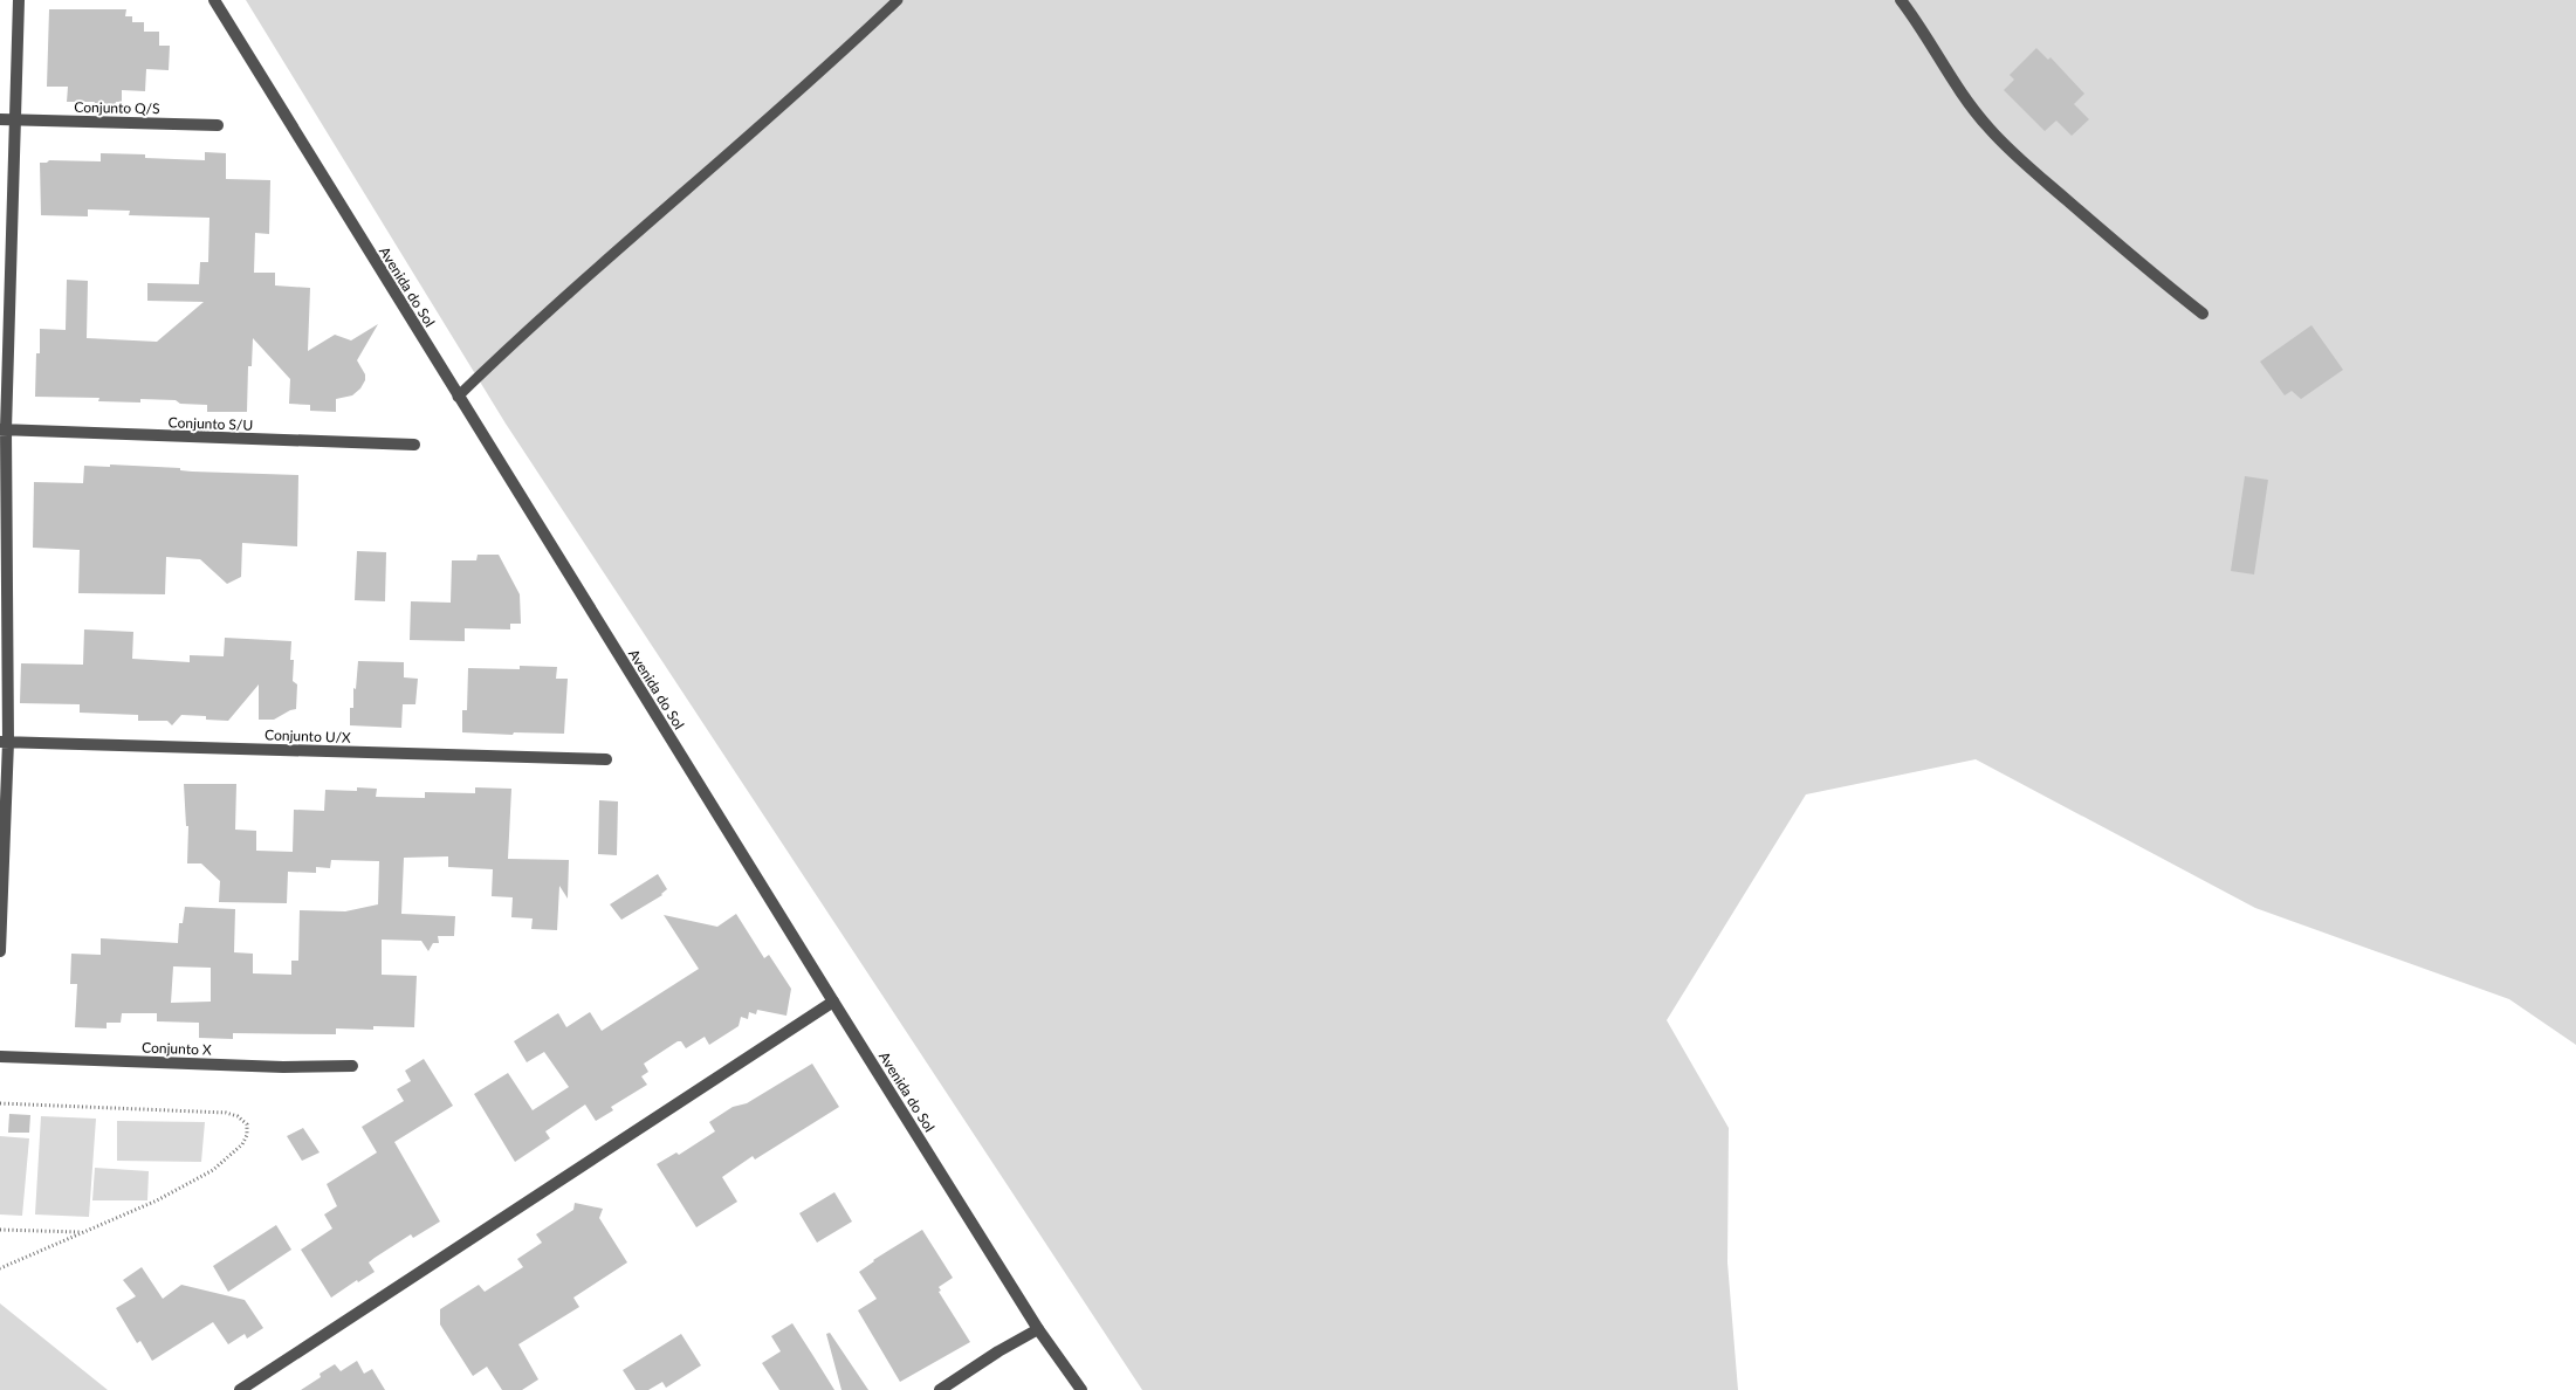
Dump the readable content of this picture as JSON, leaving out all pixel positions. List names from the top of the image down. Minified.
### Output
{"streets":{"street":["Conjunto Q/S","Avenida do Sol","Conjunto S/U","Conjunto U/X","Conjunto X"]}}
